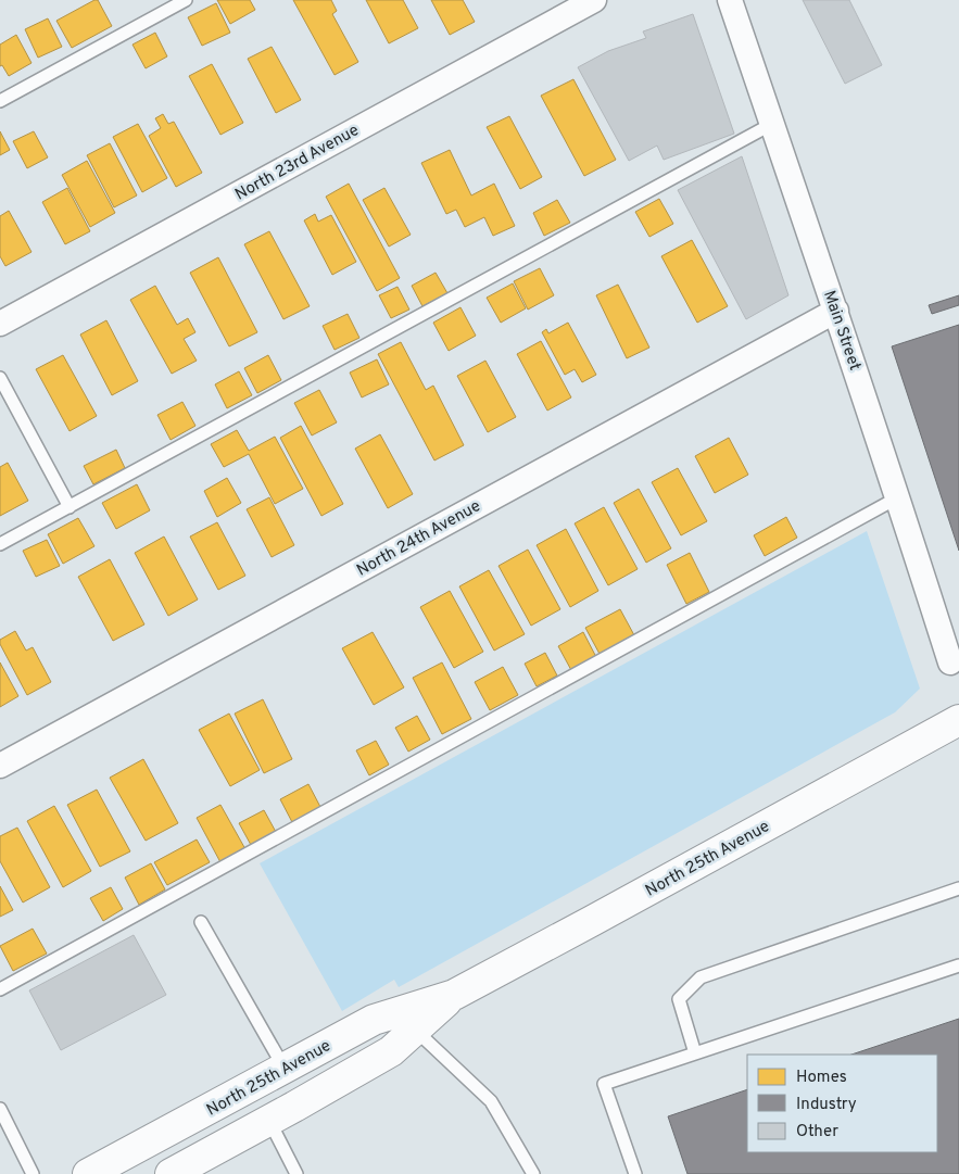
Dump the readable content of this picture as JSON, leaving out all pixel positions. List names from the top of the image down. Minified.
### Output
{"streets":{"main road":["North 25th Avenue"],"street":["North 23rd Avenue","Main Street","North 24th Avenue"]},"crossings":[["Main Street","North 24th Avenue"]],"legend":["Homes","Industry","Other"]}
